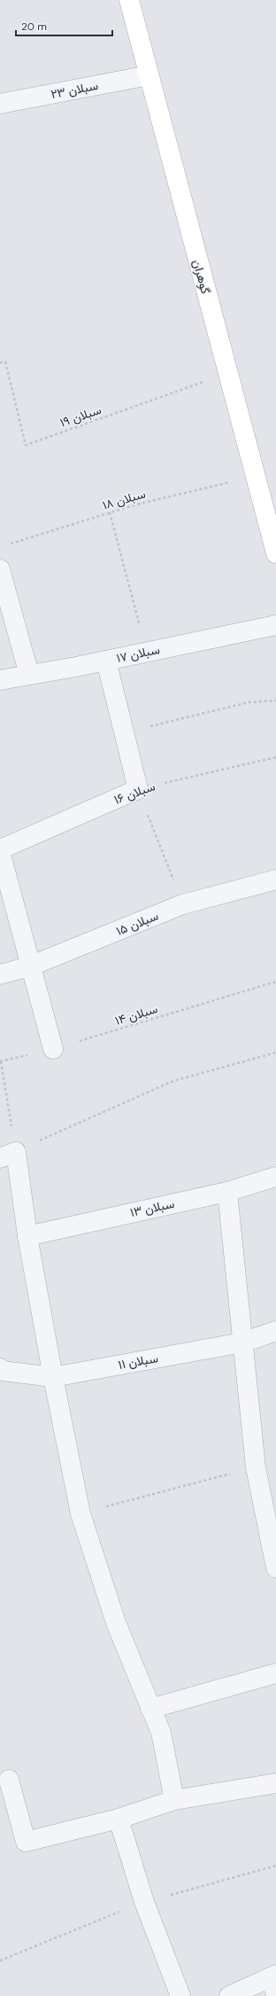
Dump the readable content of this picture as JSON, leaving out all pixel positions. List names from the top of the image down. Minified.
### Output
{"streets":{"street":["سبلان ۲۳","گوهران","سبلان ۱۷","سبلان ۱۶","سبلان ۱۵","سبلان ۱۳","سبلان ۱۱"],"path":["سبلان ۱۹","سبلان ۱۸","سبلان ۱۴"]},"crossings":[["سبلان ۲۳","گوهران"],["گوهران","سبلان ۱۹"],["گوهران","سبلان ۱۸"]],"scale_bar":"20 m"}
